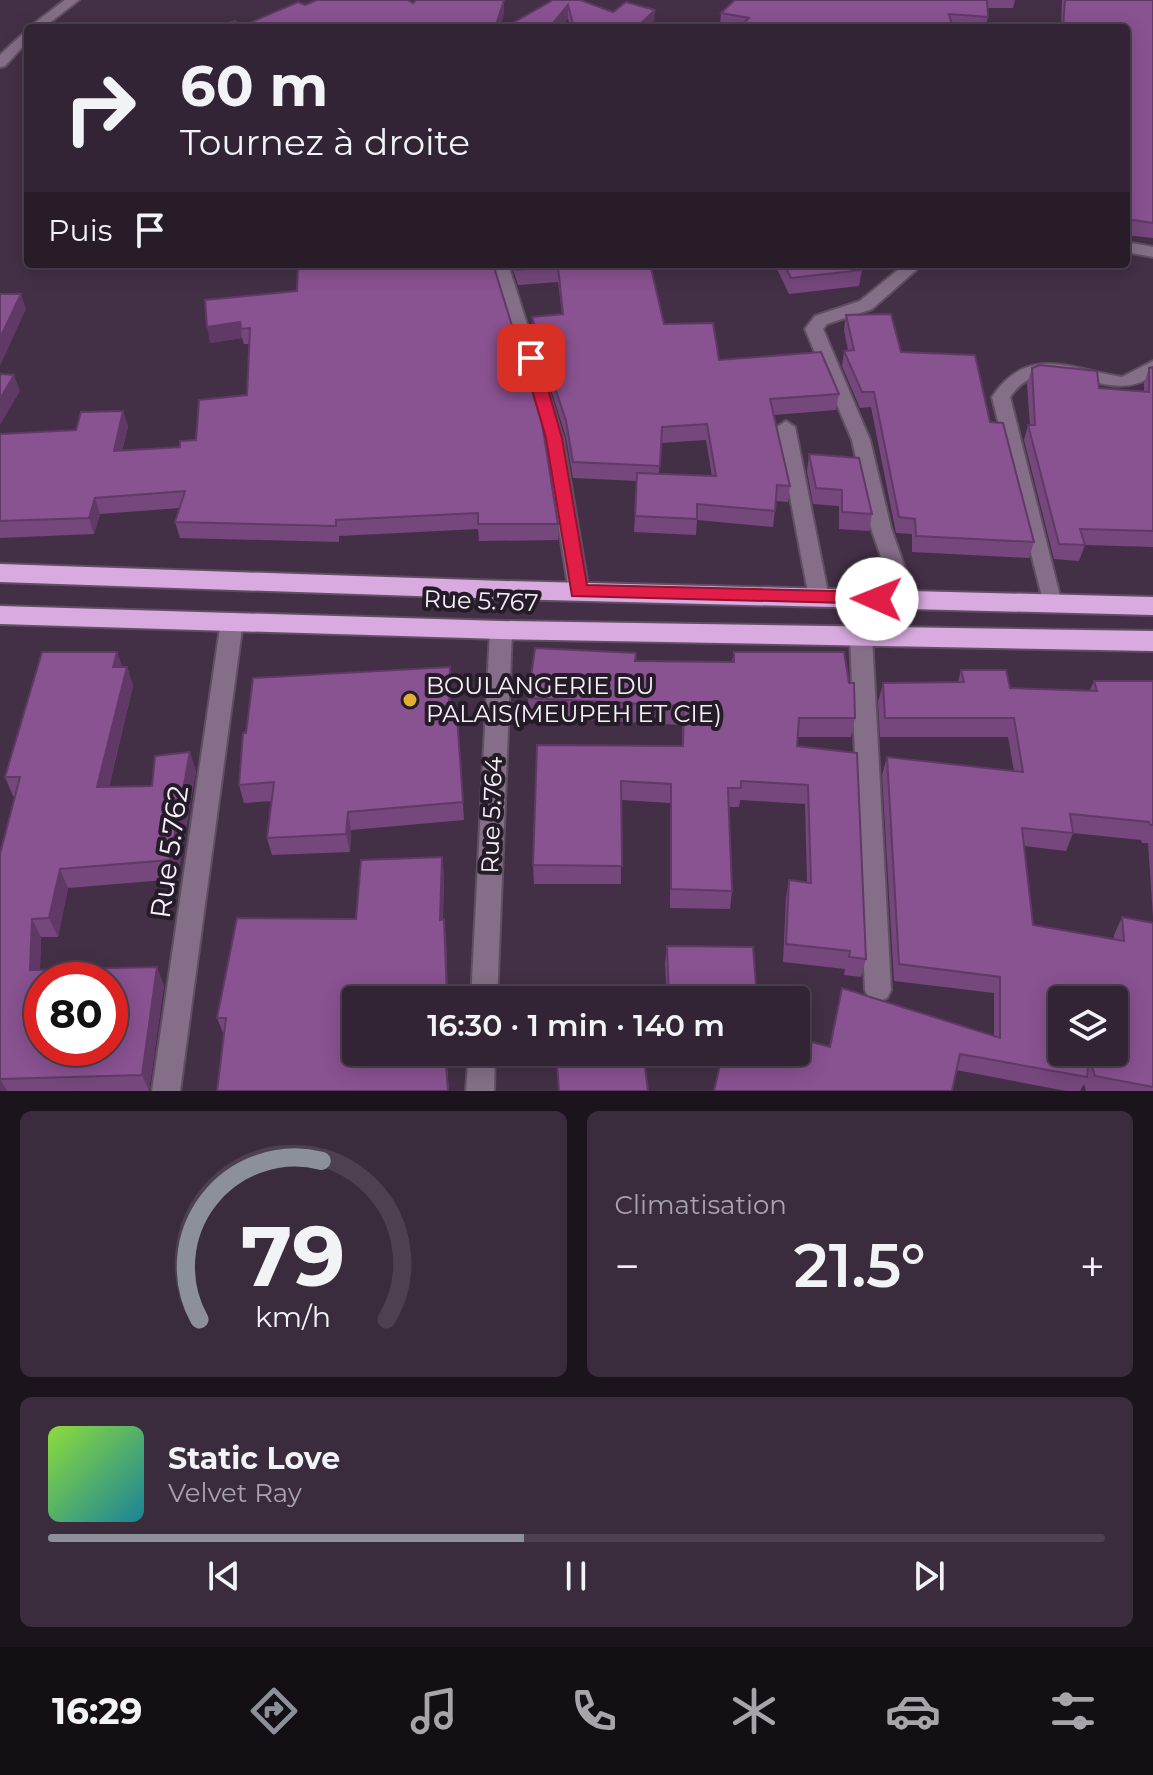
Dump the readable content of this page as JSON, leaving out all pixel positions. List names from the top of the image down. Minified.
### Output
{"streets":{"highway":["Rue 5.767"],"street":["Rue 5.764","Rue 5.762"]},"crossings":[["Rue 5.767","Rue 5.764"],["Rue 5.767","Rue 5.762"]],"places":["BOULANGERIE DU PALAIS(MEUPEH ET CIE)"],"page":{"turn":["60 m","Tournez à droite"],"then":"Puis","limit":"80","trip":"16:30 · 1 min · 140 m","tile":"Climatisation","heat":["−","21.5°","+"],"song":["Static Love","Velvet Ray"],"tabs":"16:29","gauge":["79","km/h"]}}
